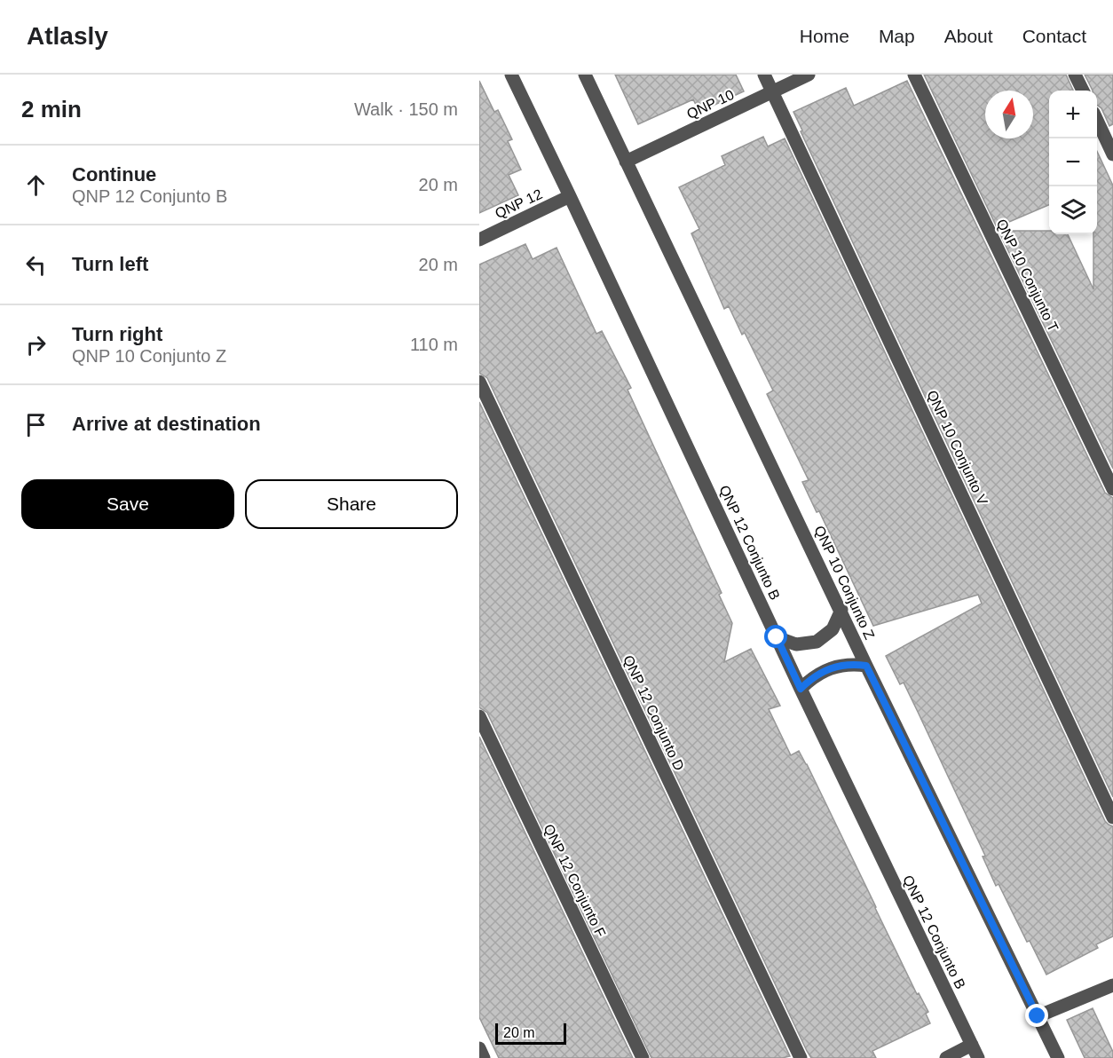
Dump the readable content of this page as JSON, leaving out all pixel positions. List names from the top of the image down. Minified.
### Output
{"streets":{"street":["QNP 10","QNP 12","QNP 10 Conjunto T","QNP 10 Conjunto V","QNP 12 Conjunto B","QNP 10 Conjunto Z","QNP 12 Conjunto D","QNP 12 Conjunto F"]},"crossings":[["QNP 10","QNP 10 Conjunto V"],["QNP 10","QNP 10 Conjunto Z"],["QNP 12","QNP 12 Conjunto B"]],"scale_bar":"20 m","north":"top","page":{"header":"Atlasly","nav":["Home","Map","About","Contact"],"heading":["2 min","Walk · 150 m"],"map_buttons":["+","−"],"list":[["Continue","QNP 12 Conjunto B","20 m"],["Turn left","20 m"],["Turn right","QNP 10 Conjunto Z","110 m"],"Arrive at destination"],"buttons":["Save","Share"],"scale":"20 m"}}
